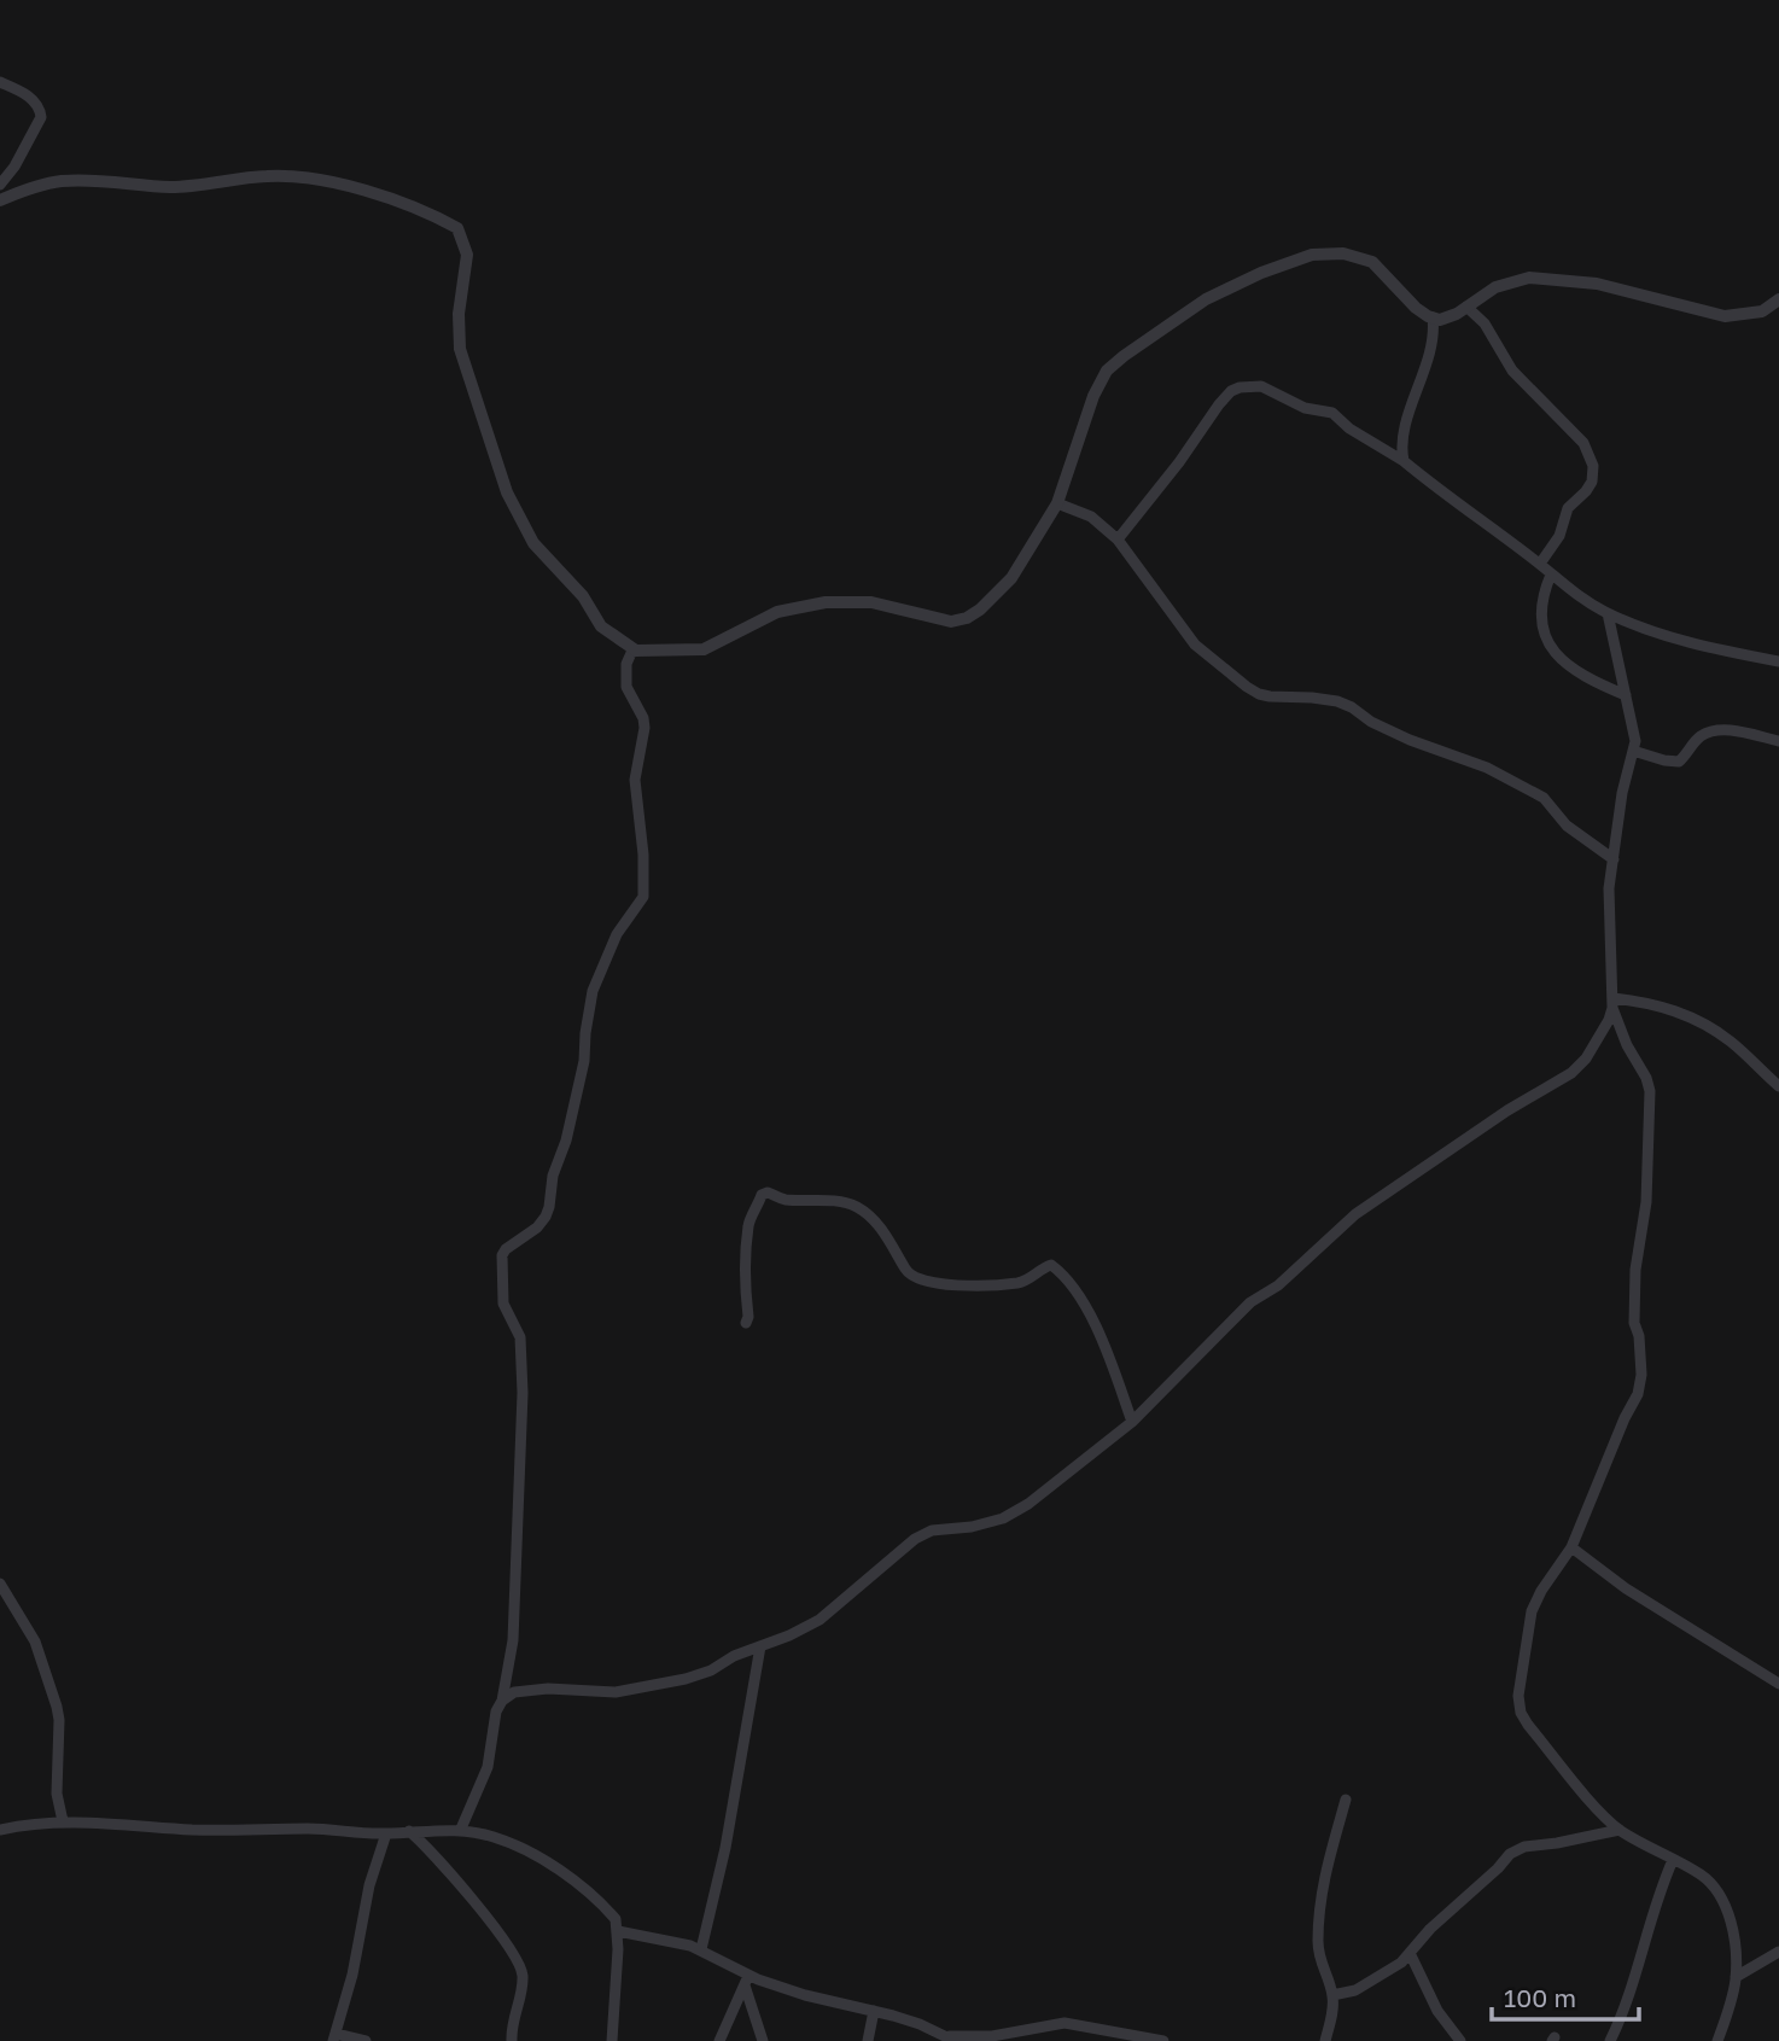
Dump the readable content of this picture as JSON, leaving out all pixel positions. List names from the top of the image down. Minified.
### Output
{"scale_bar":"100 m"}
